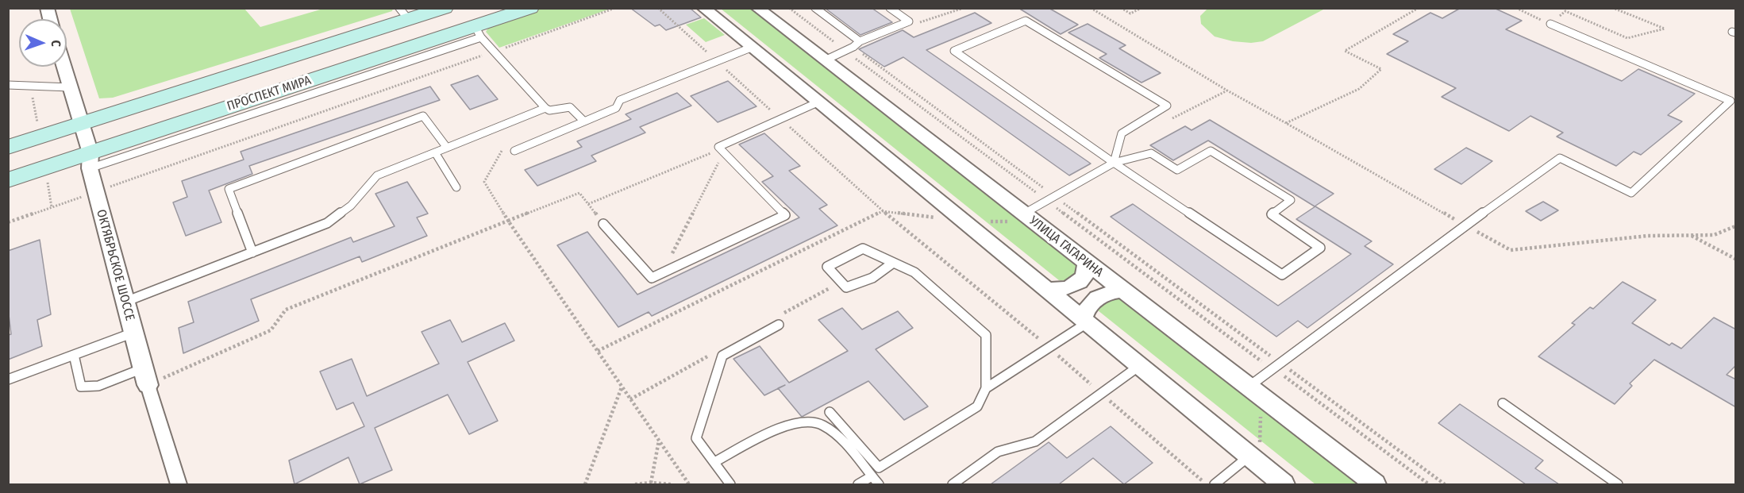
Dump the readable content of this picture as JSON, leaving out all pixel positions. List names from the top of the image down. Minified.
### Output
{"streets":{"main road":["ПРОСПЕКТ МИРА"],"street":["УЛИЦА ГАГАРИНА","ОКТЯБРЬСКОЕ ШОССЕ"]},"crossings":[["ПРОСПЕКТ МИРА","ОКТЯБРЬСКОЕ ШОССЕ"]],"north":"right"}
